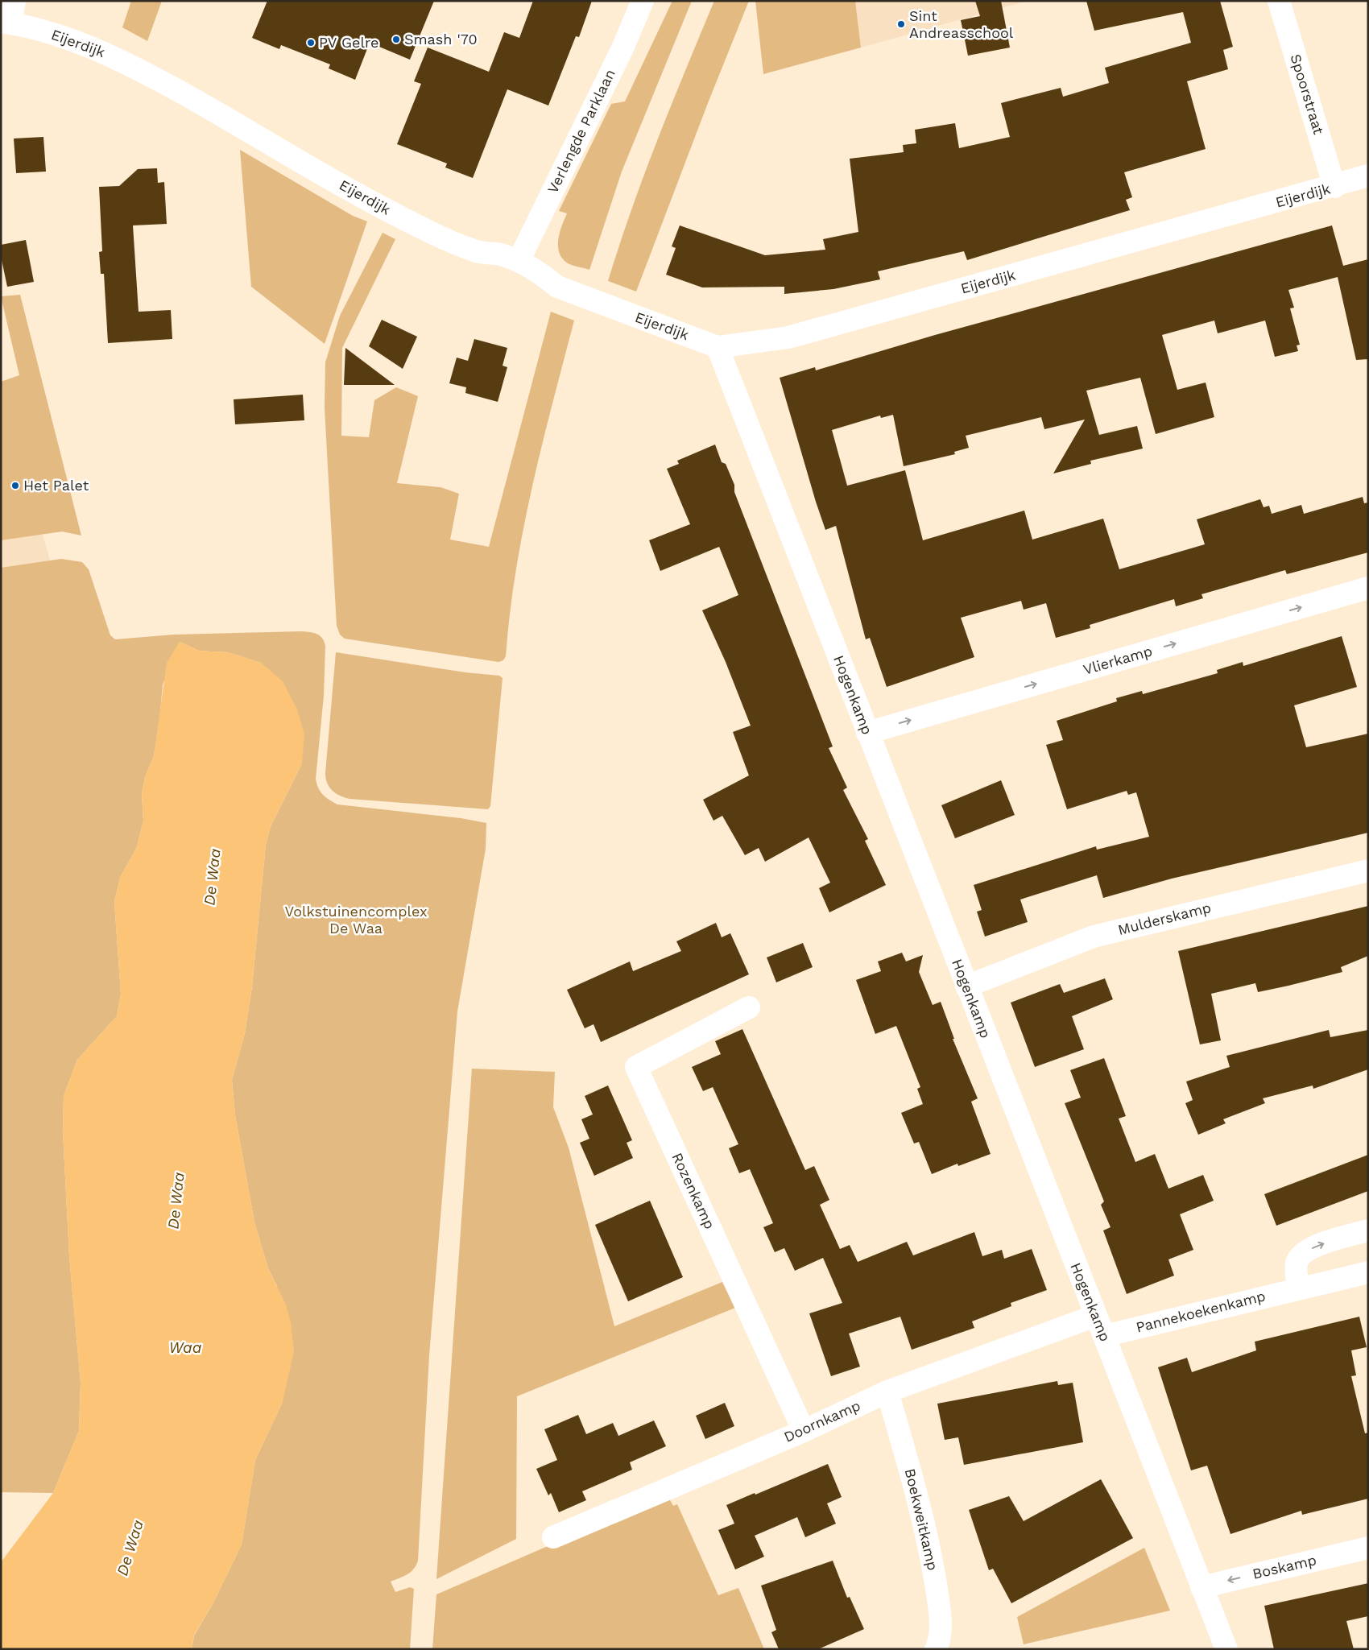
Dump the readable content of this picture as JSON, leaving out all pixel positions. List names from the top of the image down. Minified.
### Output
{"streets":{"street":["Eijerdijk","Spoorstraat","Verlengde Parklaan","Vlierkamp","Hogenkamp","Mulderskamp","Rozenkamp","Pannekoekenkamp","Doornkamp","Boekweitkamp","Boskamp"]},"crossings":[["Eijerdijk","Spoorstraat"],["Eijerdijk","Verlengde Parklaan"],["Eijerdijk","Hogenkamp"],["Vlierkamp","Hogenkamp"],["Hogenkamp","Mulderskamp"],["Hogenkamp","Pannekoekenkamp"],["Hogenkamp","Doornkamp"],["Hogenkamp","Boskamp"],["Rozenkamp","Doornkamp"],["Doornkamp","Boekweitkamp"]],"one_way":["Vlierkamp","Boskamp"],"water":["De Waa","Waa"],"parks":["Volkstuinencomplex De Waa"],"places":["Sint Andreasschool","Smash '70","PV Gelre","Het Palet"]}
